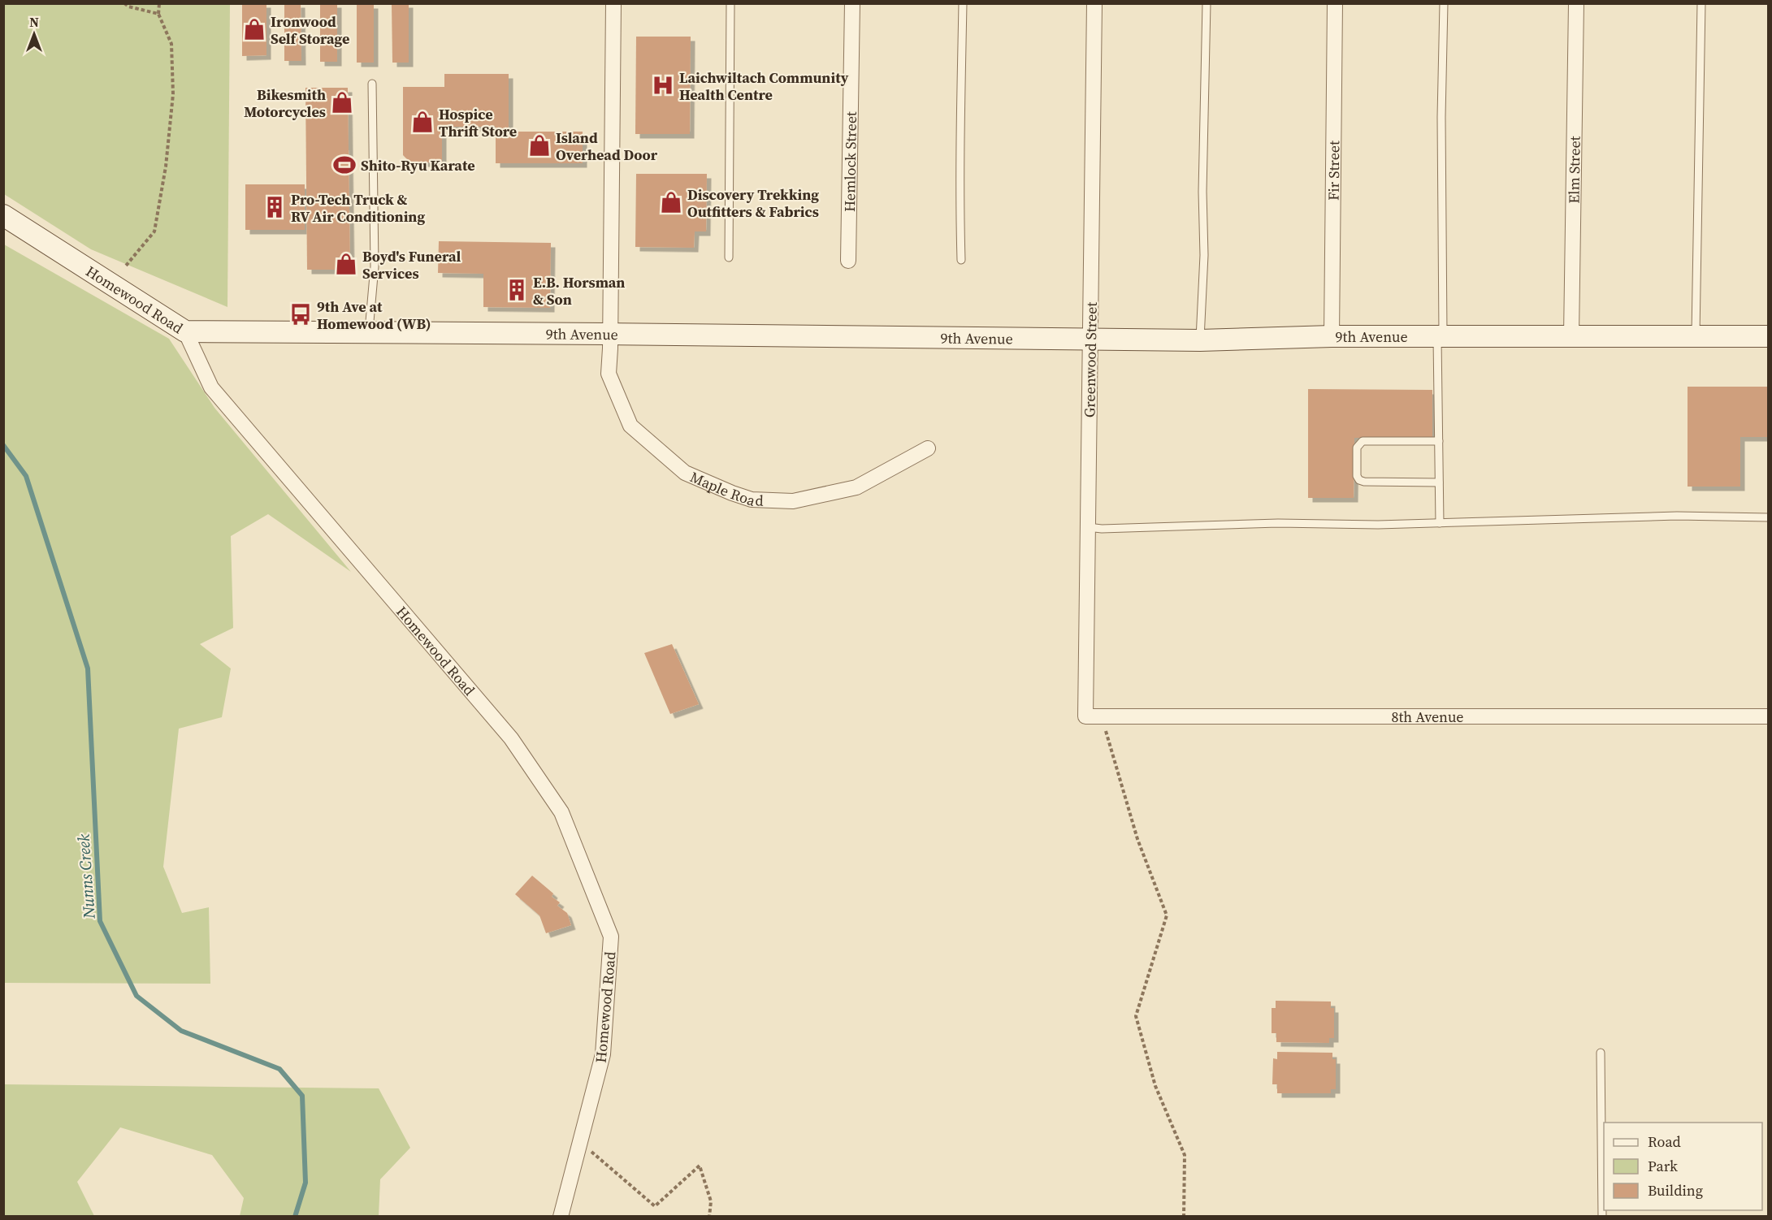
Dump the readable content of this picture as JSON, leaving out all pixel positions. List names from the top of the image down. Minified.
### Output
{"streets":{"main road":["Homewood Road","9th Avenue"],"street":["Hemlock Street","Fir Street","Elm Street","Greenwood Street","Maple Road","8th Avenue"]},"crossings":[["Fir Street","9th Avenue"],["Elm Street","9th Avenue"],["Homewood Road","9th Avenue"],["9th Avenue","Greenwood Street"],["9th Avenue","Maple Road"],["Greenwood Street","8th Avenue"]],"water":["Nunns Creek"],"places":{"shop":["Ironwood Self Storage","Bikesmith Motorcycles","Hospice Thrift Store","Island Overhead Door","Discovery Trekking Outfitters & Fabrics","Boyd's Funeral Services"],"hospital":["Laichwiltach Community Health Centre"],"sports":["Shito-Ryu Karate"],"building":["Pro-Tech Truck & RV Air Conditioning","E.B. Horsman & Son"],"bus stop":["9th Ave at Homewood (WB)"]},"legend":["Road","Park","Building"],"north":"top"}
